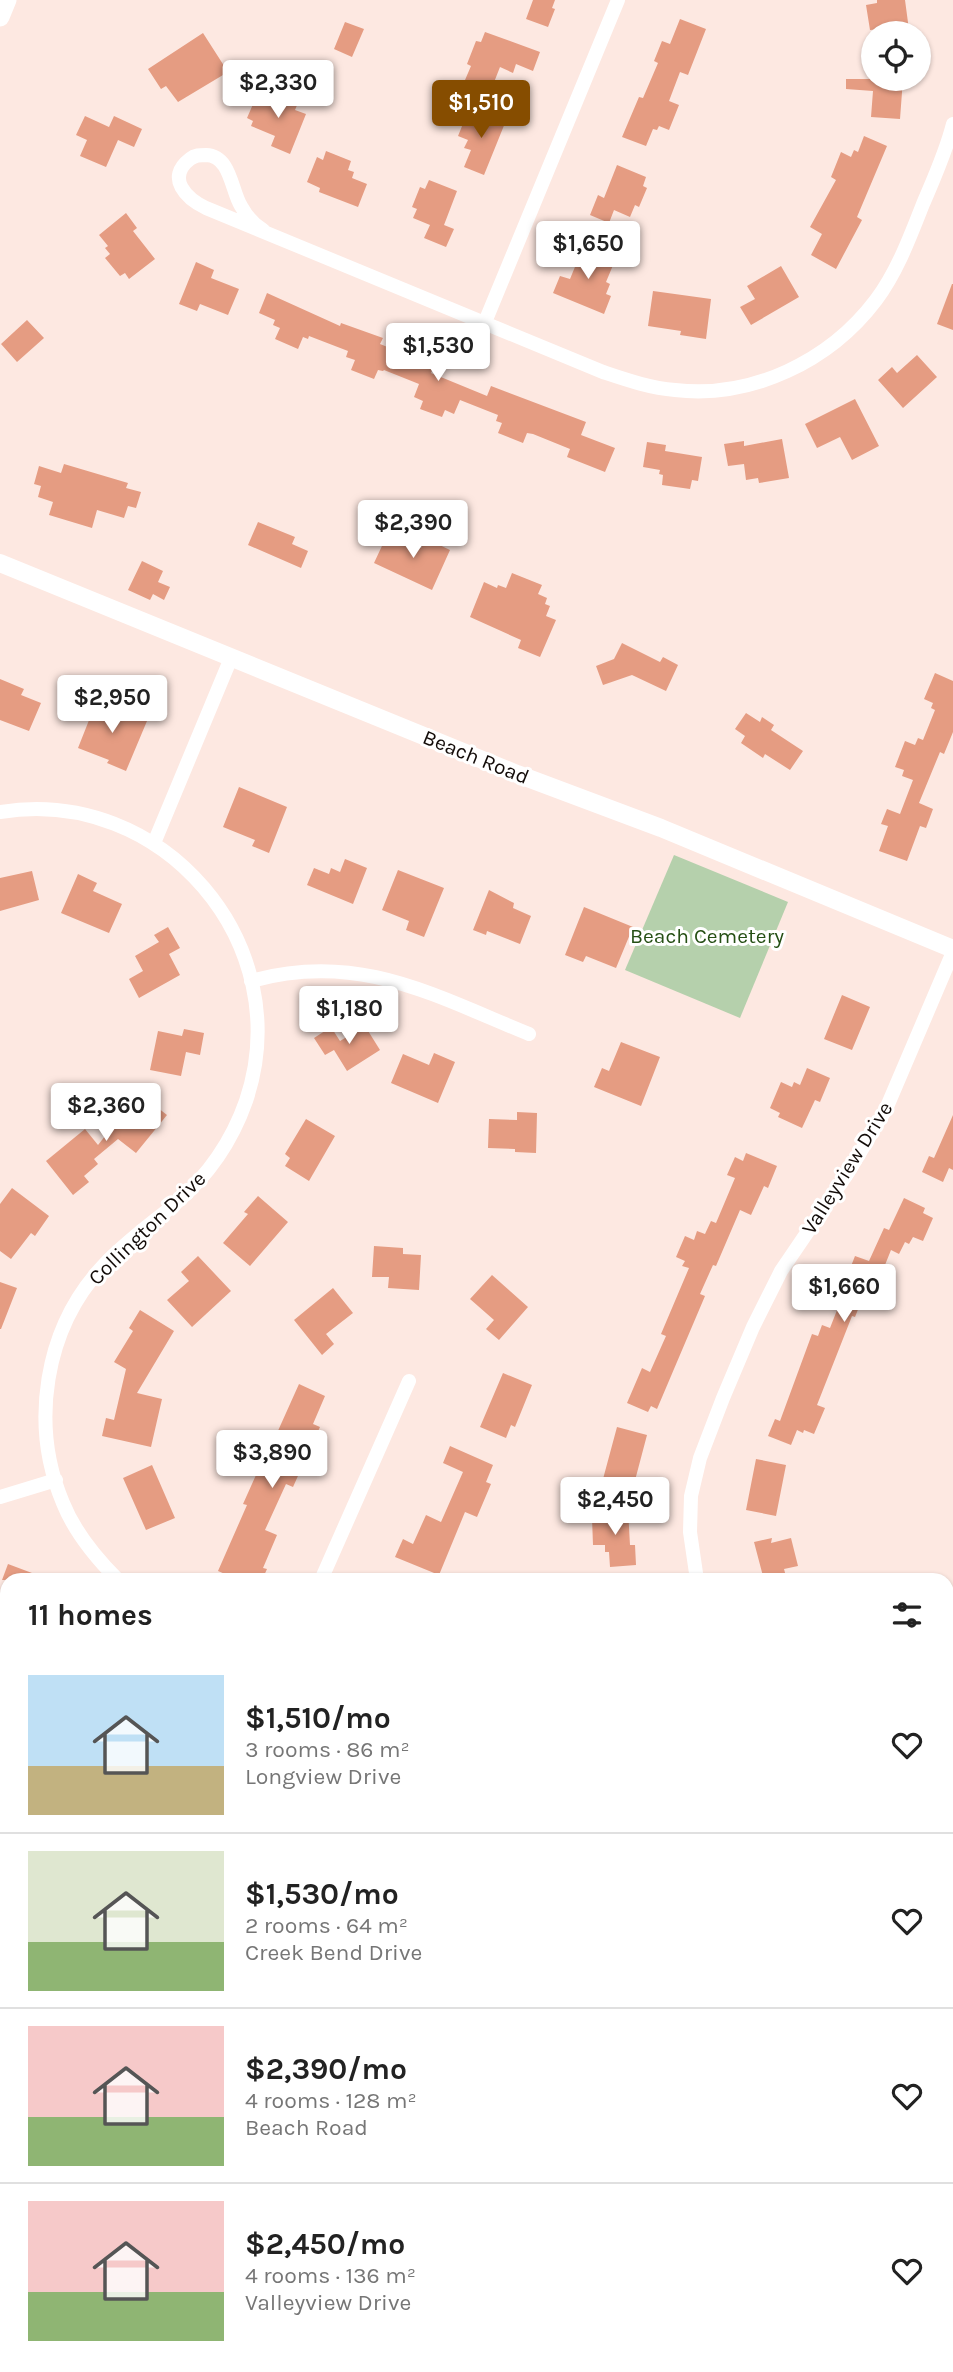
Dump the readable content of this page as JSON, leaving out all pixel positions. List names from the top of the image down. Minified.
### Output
{"streets":{"street":["Beach Road","Valleyview Drive","Collington Drive"]},"crossings":[["Beach Road","Valleyview Drive"]],"parks":["Beach Cemetery"],"page":{"price":["$2,330","$1,510","$1,650","$1,530","$2,390","$2,950","$1,180","$2,360","$1,660","$3,890","$2,450"],"heading":"11 homes","list":[{"name":"$1,510/mo","note":"3 rooms · 86 m² · Longview Drive"},{"name":"$1,530/mo","note":"2 rooms · 64 m² · Creek Bend Drive"},{"name":"$2,390/mo","note":"4 rooms · 128 m² · Beach Road"},{"name":"$2,450/mo","note":"4 rooms · 136 m² · Valleyview Drive"}]}}
